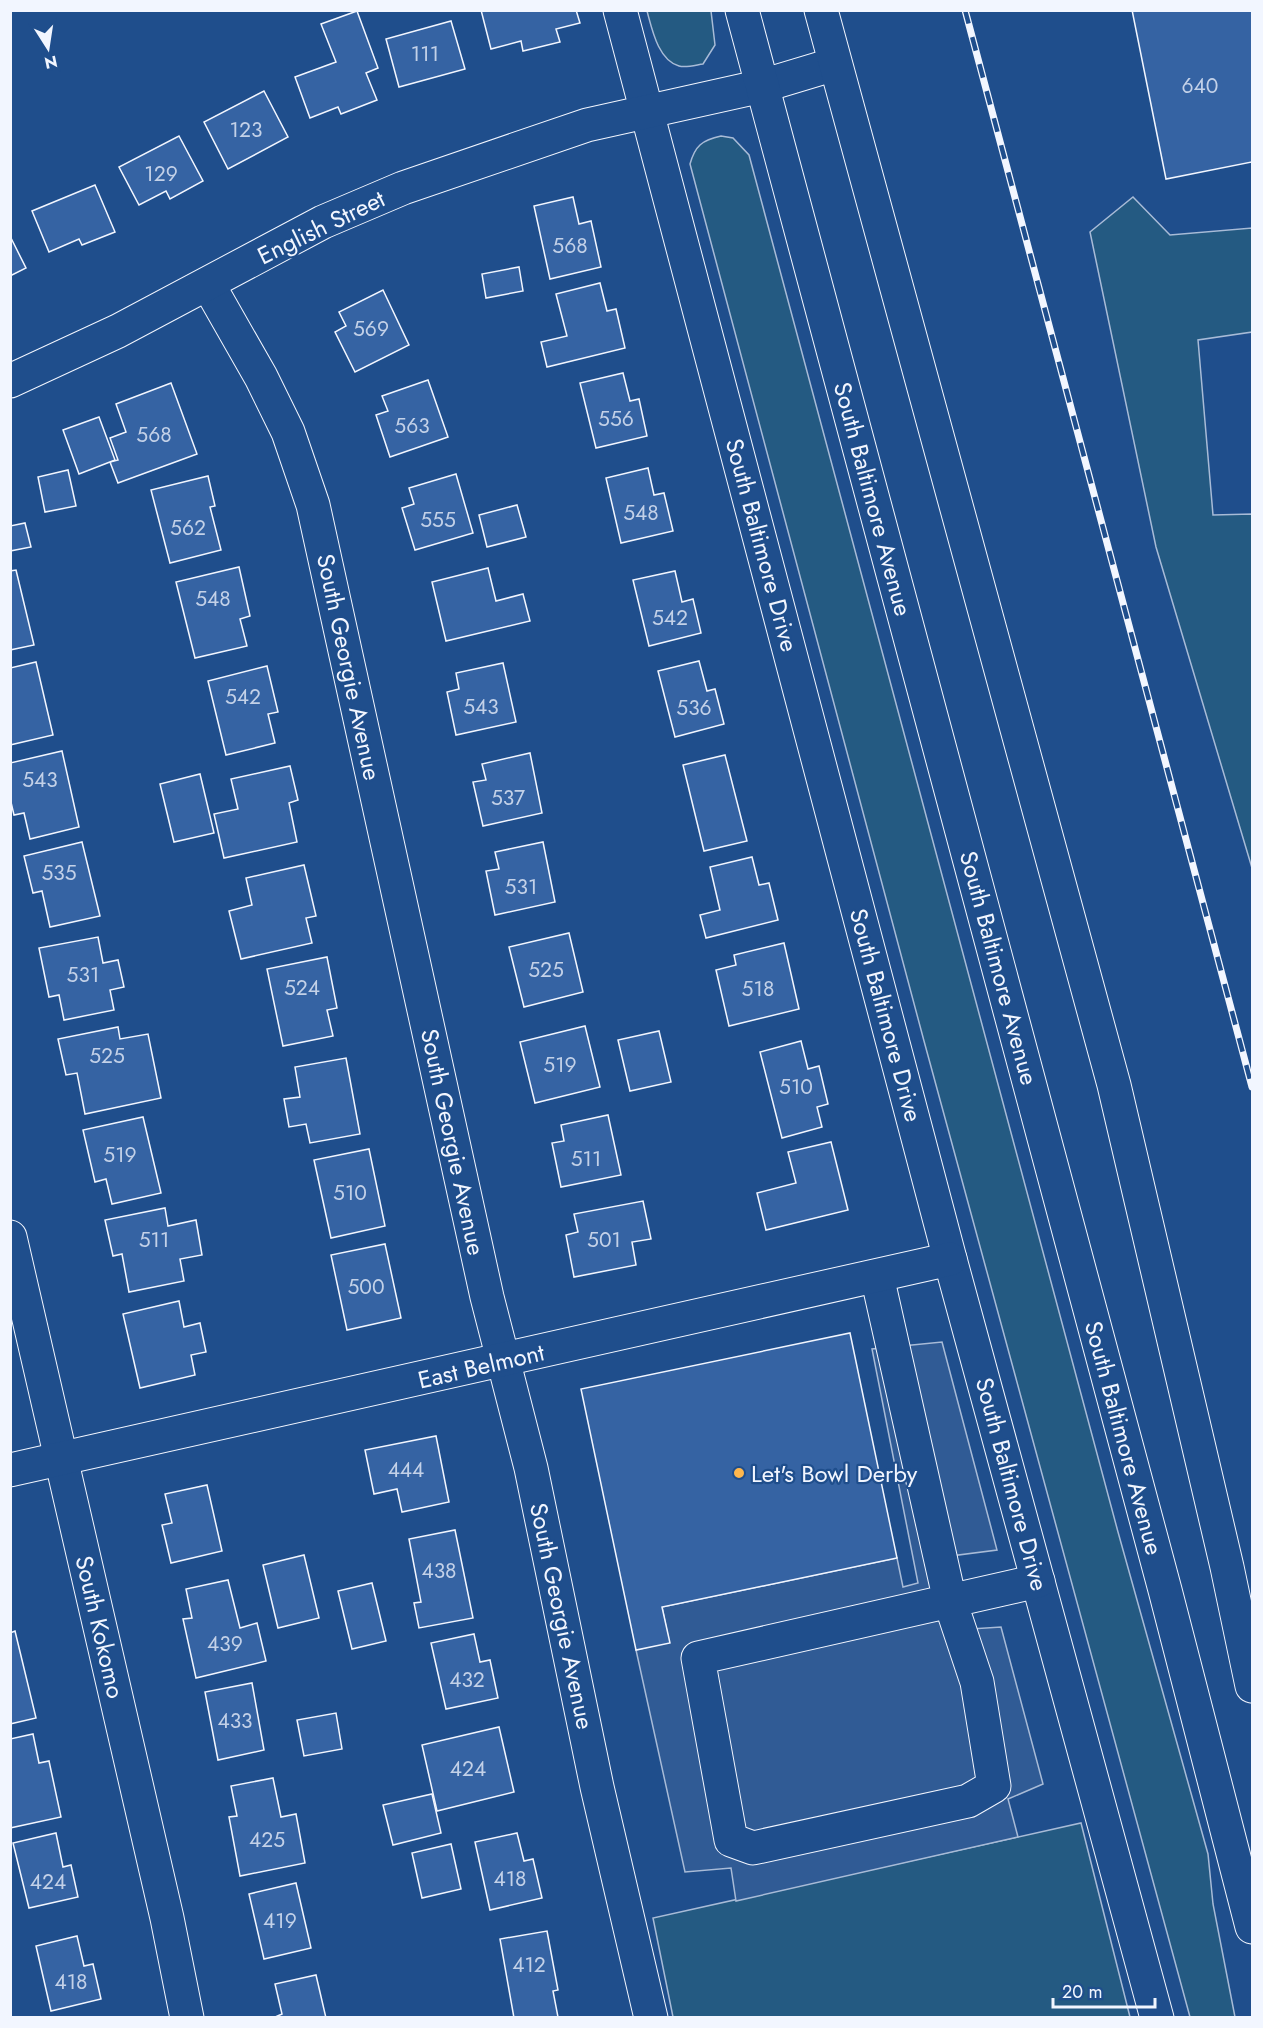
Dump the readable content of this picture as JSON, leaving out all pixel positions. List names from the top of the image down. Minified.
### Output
{"streets":{"street":["English Street","South Baltimore Avenue","South Baltimore Drive","South Georgie Avenue","East Belmont","South Kokomo"]},"crossings":[["English Street","South Baltimore Avenue"],["English Street","South Baltimore Drive"],["English Street","South Georgie Avenue"],["South Baltimore Drive","East Belmont"],["South Georgie Avenue","East Belmont"],["East Belmont","South Kokomo"]],"places":["Let's Bowl Derby"],"house_numbers":["111","640","123","129","568","569","556","563","568","548","555","562","548","542","542","543","536","543","537","535","531","525","531","524","518","525","519","510","519","511","510","511","501","500","444","438","439","432","433","424","425","418","424","419","412","418"],"scale_bar":"20 m","north":"bottom"}
